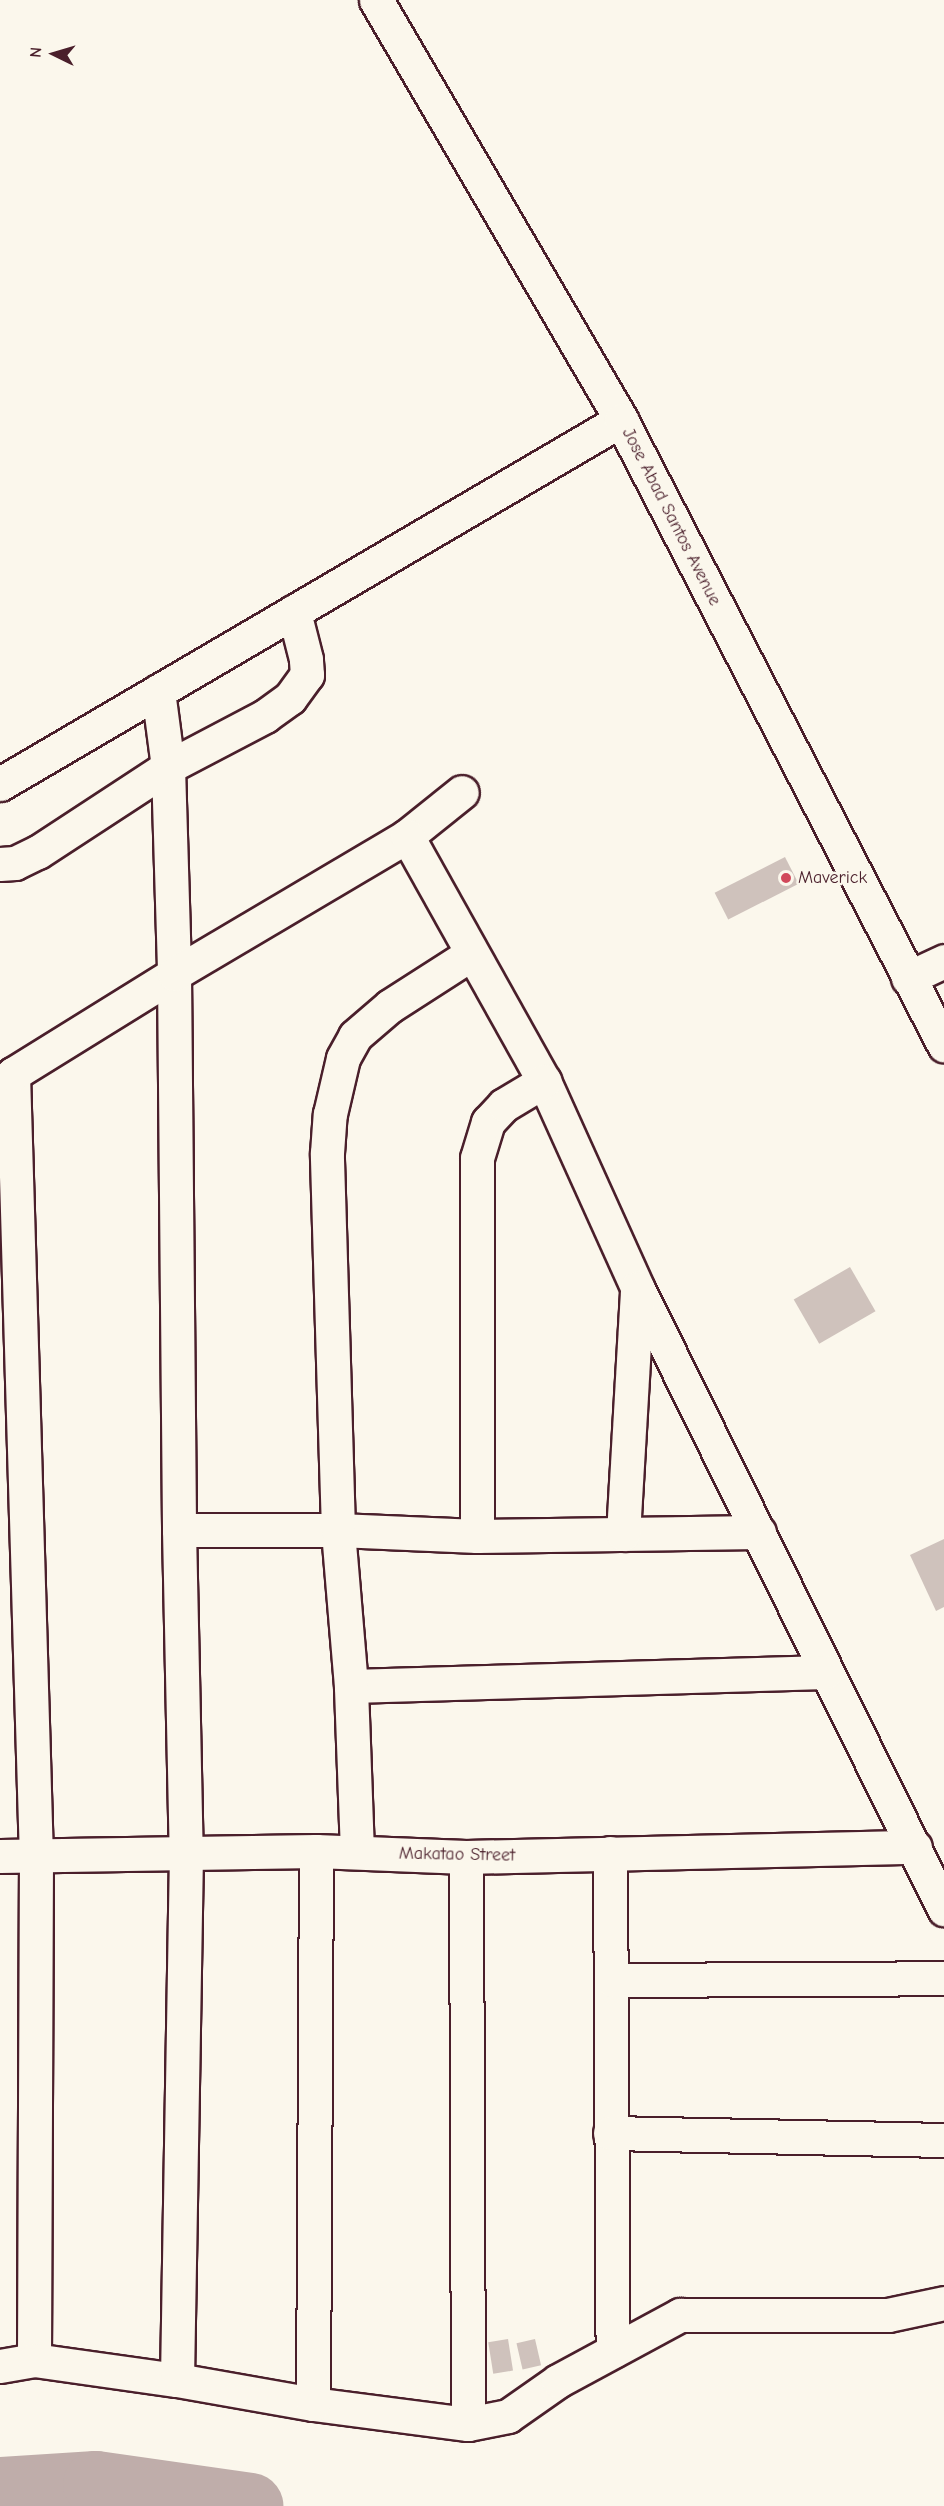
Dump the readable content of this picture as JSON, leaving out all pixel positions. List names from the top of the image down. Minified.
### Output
{"streets":{"main road":["Jose Abad Santos Avenue","Makatao Street"]},"places":["Maverick"],"north":"left"}
